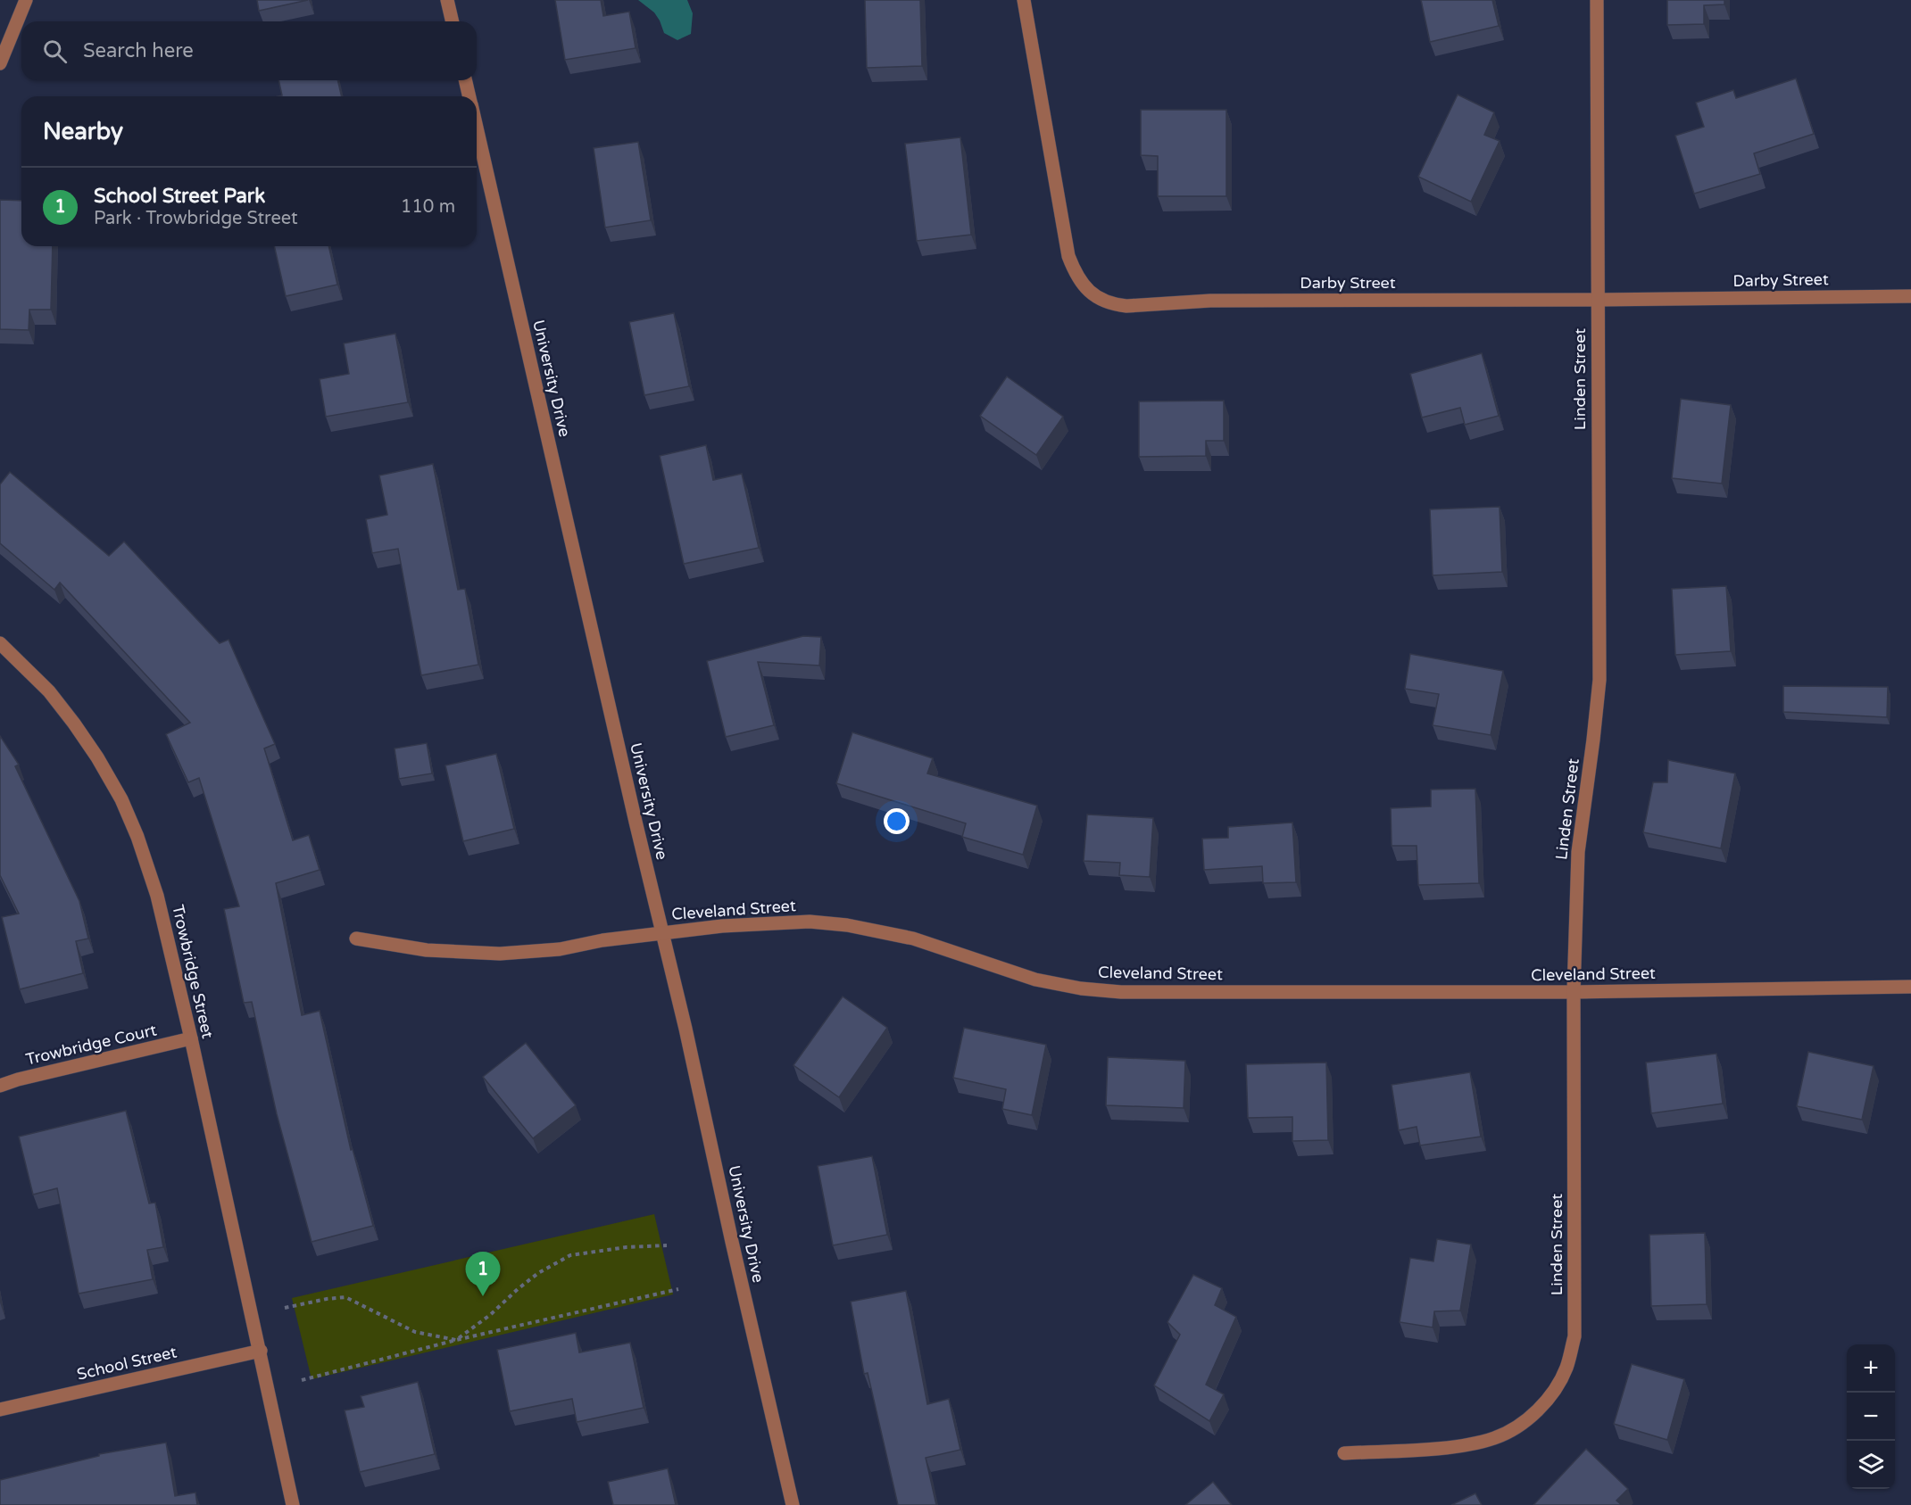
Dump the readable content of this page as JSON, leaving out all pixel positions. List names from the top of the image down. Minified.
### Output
{"streets":{"street":["Darby Street","University Drive","Linden Street","Cleveland Street","Trowbridge Street","Trowbridge Court","School Street"]},"crossings":[["Darby Street","Linden Street"],["University Drive","Cleveland Street"],["Linden Street","Cleveland Street"],["Trowbridge Street","Trowbridge Court"],["Trowbridge Street","School Street"]],"page":{"search":"Search here","heading":"Nearby","list":[{"mark":"1","name":"School Street Park","note":"Park · Trowbridge Street","value":"110 m"}],"pins":"1","map_buttons":["+","−"]}}
